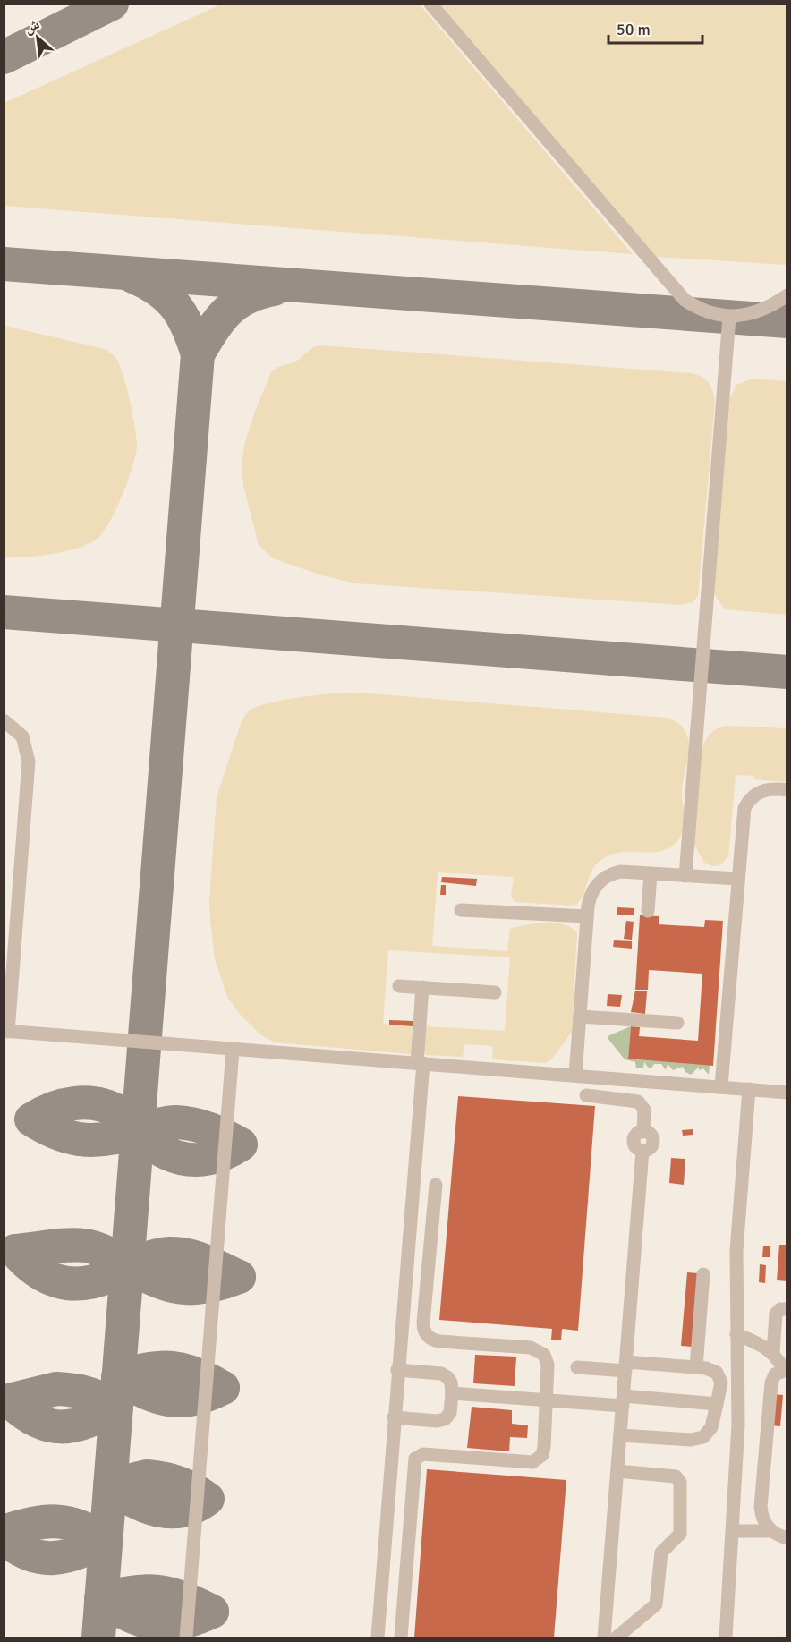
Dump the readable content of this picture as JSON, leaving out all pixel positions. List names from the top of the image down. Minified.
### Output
{"scale_bar":"50 m","north":"top left"}
